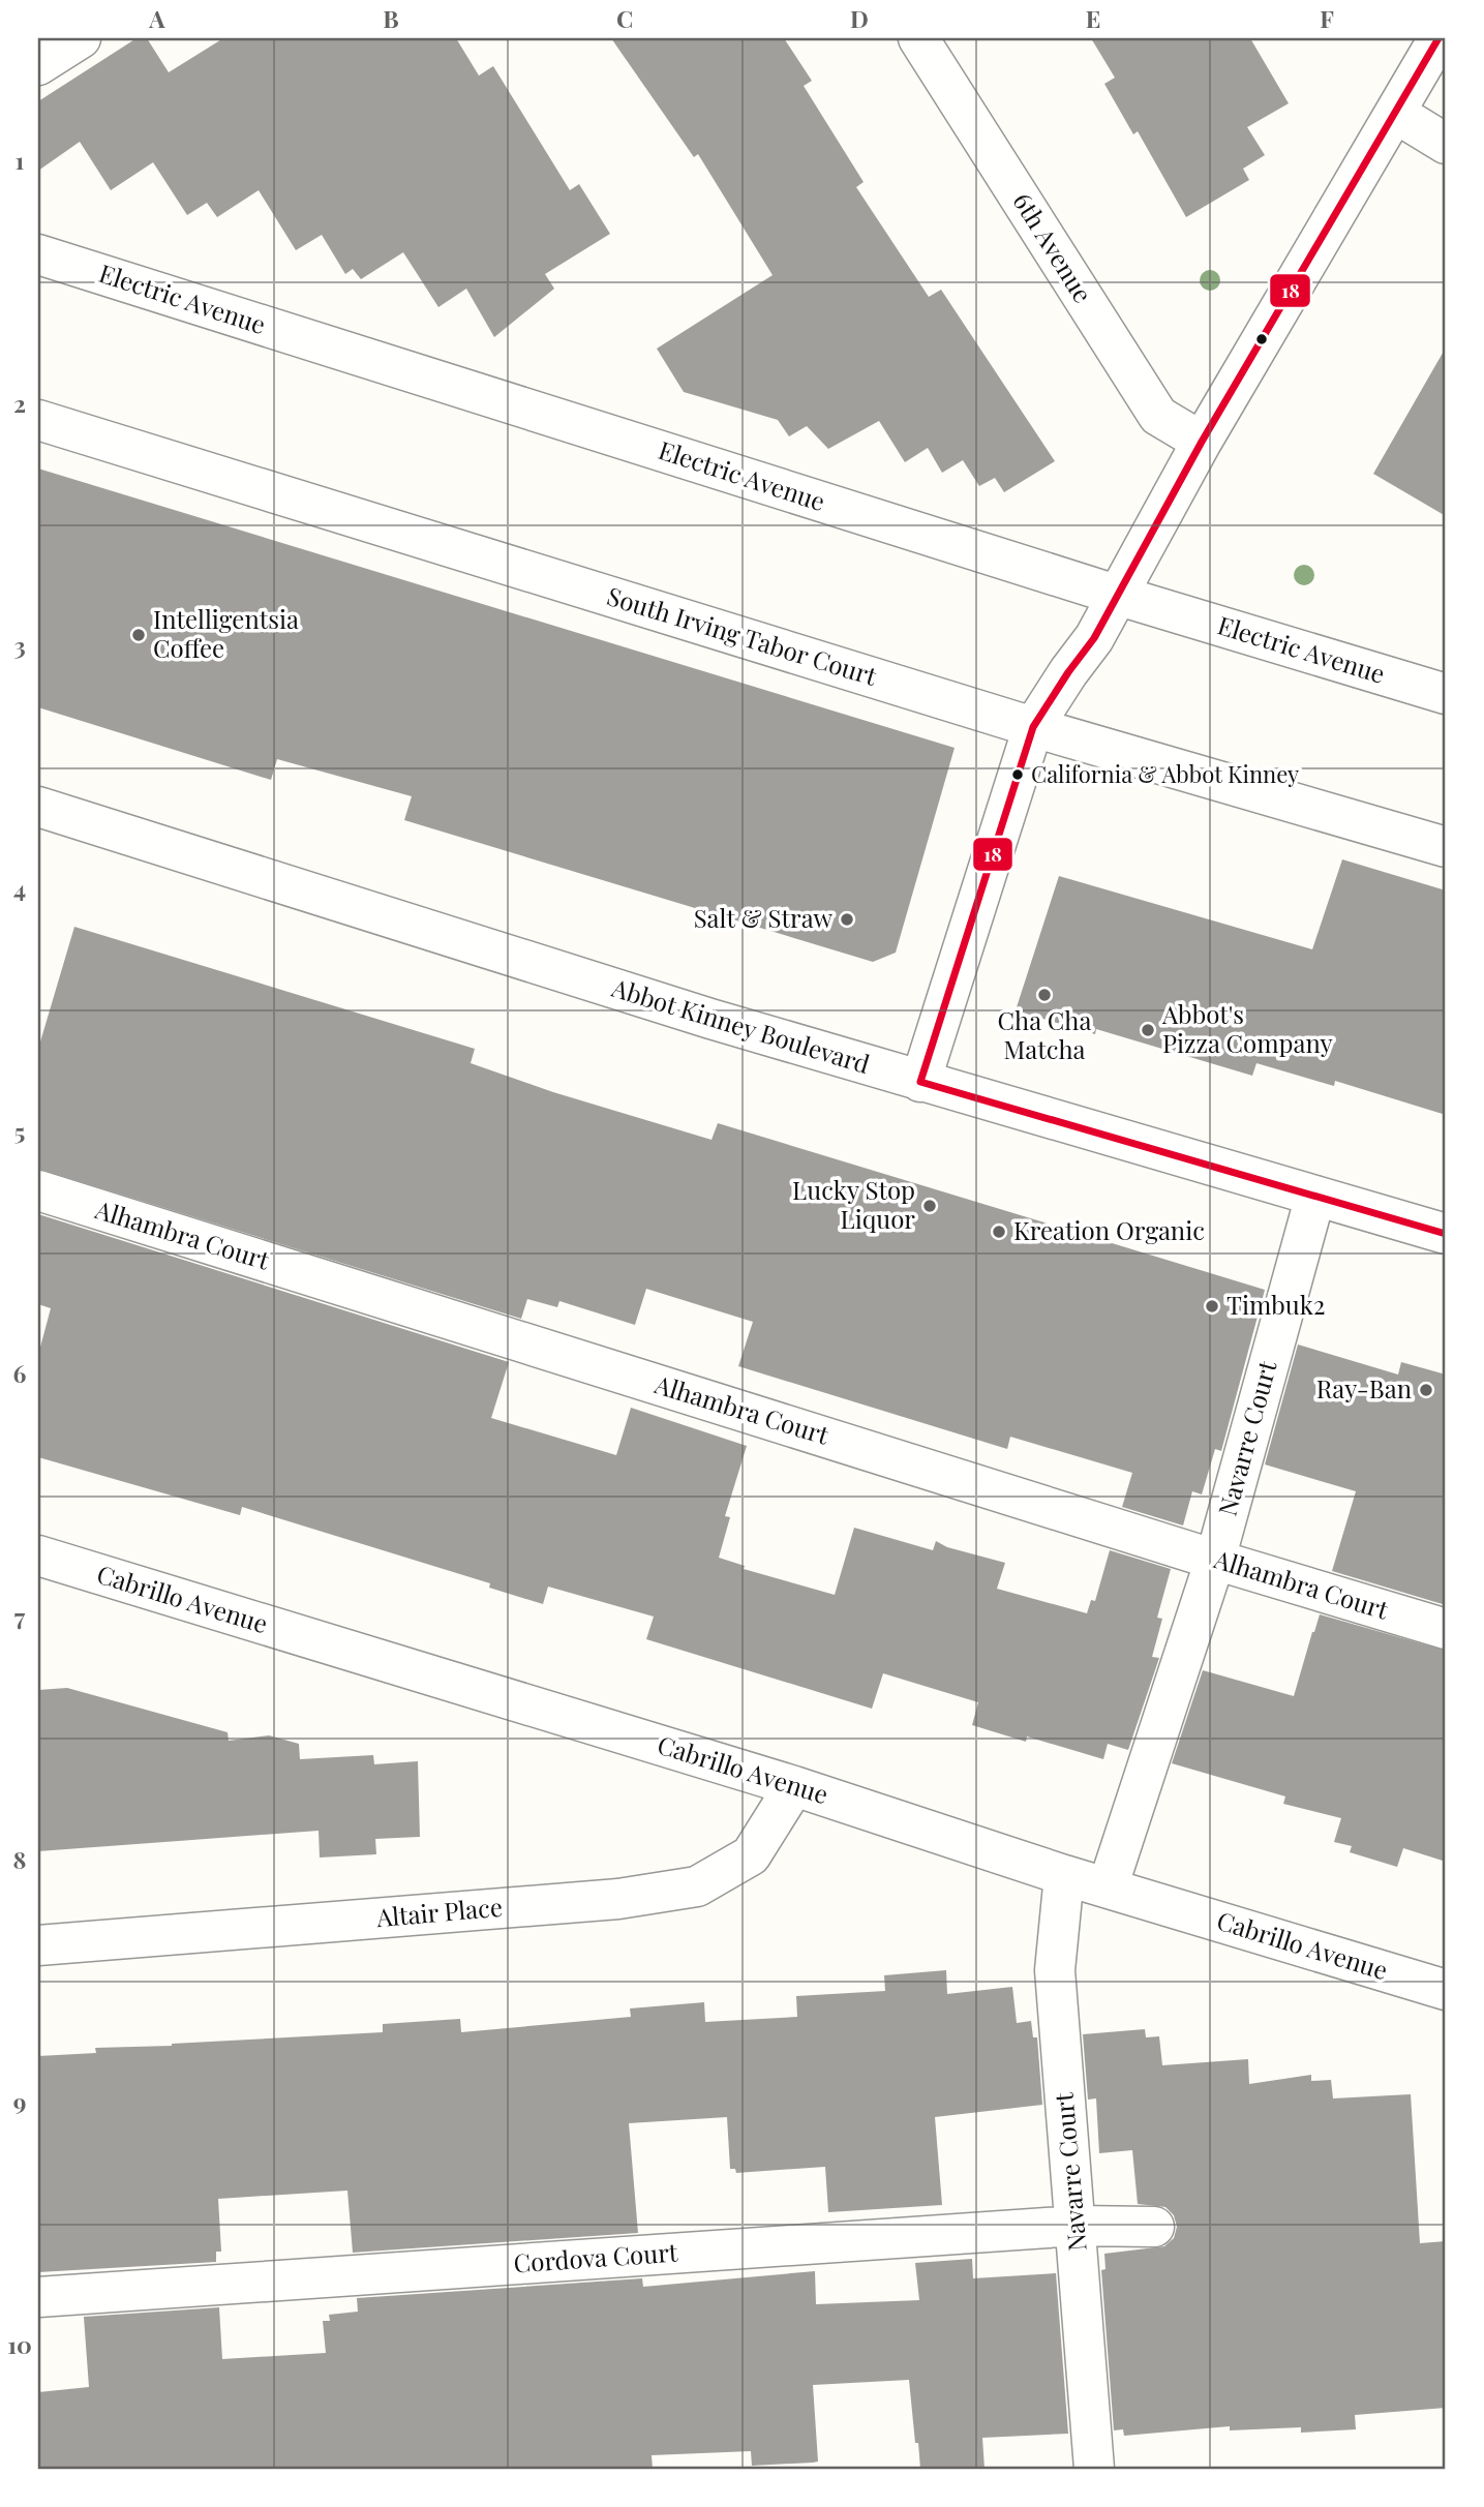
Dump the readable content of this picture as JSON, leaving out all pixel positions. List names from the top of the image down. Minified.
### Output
{"streets":{"street":["6th Avenue","Electric Avenue","South Irving Tabor Court","Abbot Kinney Boulevard","Alhambra Court","Navarre Court","Cabrillo Avenue","Altair Place","Cordova Court"]},"crossings":[["Abbot Kinney Boulevard","Navarre Court"],["Alhambra Court","Navarre Court"],["Navarre Court","Cabrillo Avenue"],["Navarre Court","Cordova Court"],["Cabrillo Avenue","Altair Place"]],"places":["Intelligentsia Coffee","California & Abbot Kinney","Salt & Straw","Cha Cha Matcha","Abbot's Pizza Company","Lucky Stop Liquor","Kreation Organic","Timbuk2","Ray-Ban"],"lines":["transit line 18"],"grid":{"columns":["A","B","C","D","E","F"],"rows":["1","2","3","4","5","6","7","8","9","10"]}}
